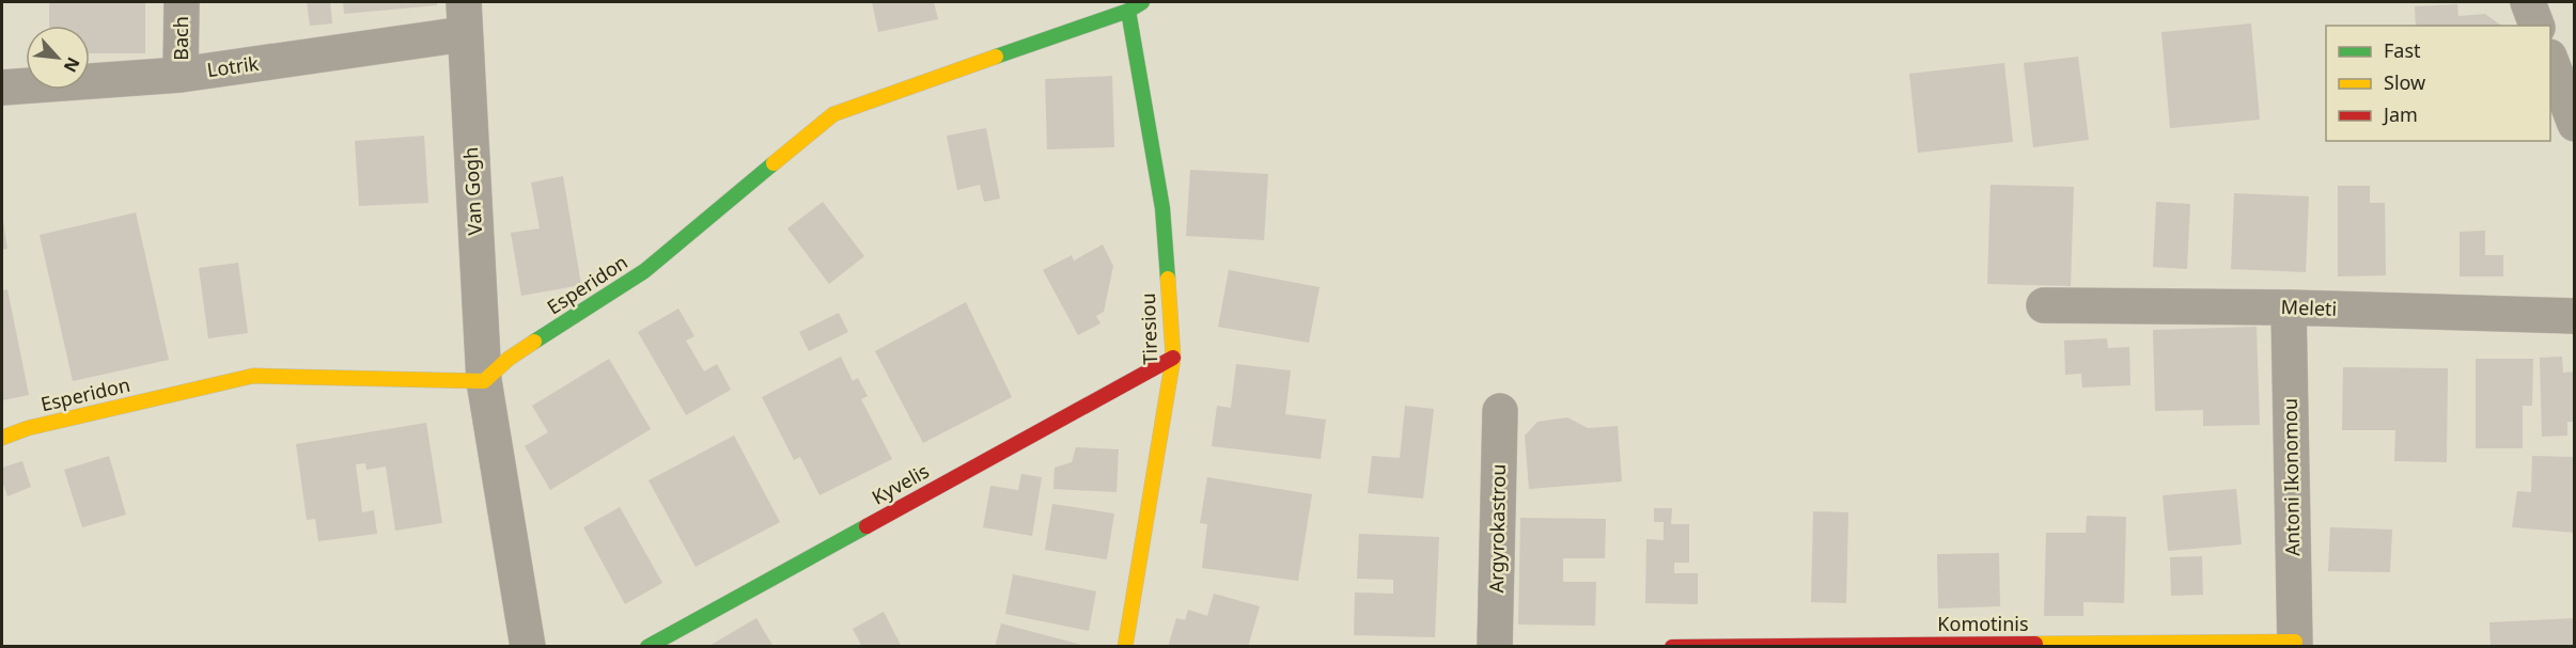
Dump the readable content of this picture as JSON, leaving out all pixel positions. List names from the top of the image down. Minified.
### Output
{"streets":{"street":["Bach","Lotrik","Van Gogh","Esperidon","Meleti","Tiresiou","Antoni Ikonomou","Kyvelis","Argyrokastrou","Komotinis"]},"crossings":[["Bach","Lotrik"],["Lotrik","Van Gogh"],["Van Gogh","Esperidon"],["Esperidon","Tiresiou"],["Meleti","Antoni Ikonomou"],["Tiresiou","Kyvelis"],["Antoni Ikonomou","Komotinis"]],"legend":["Fast","Slow","Jam"],"north":"bottom right"}
